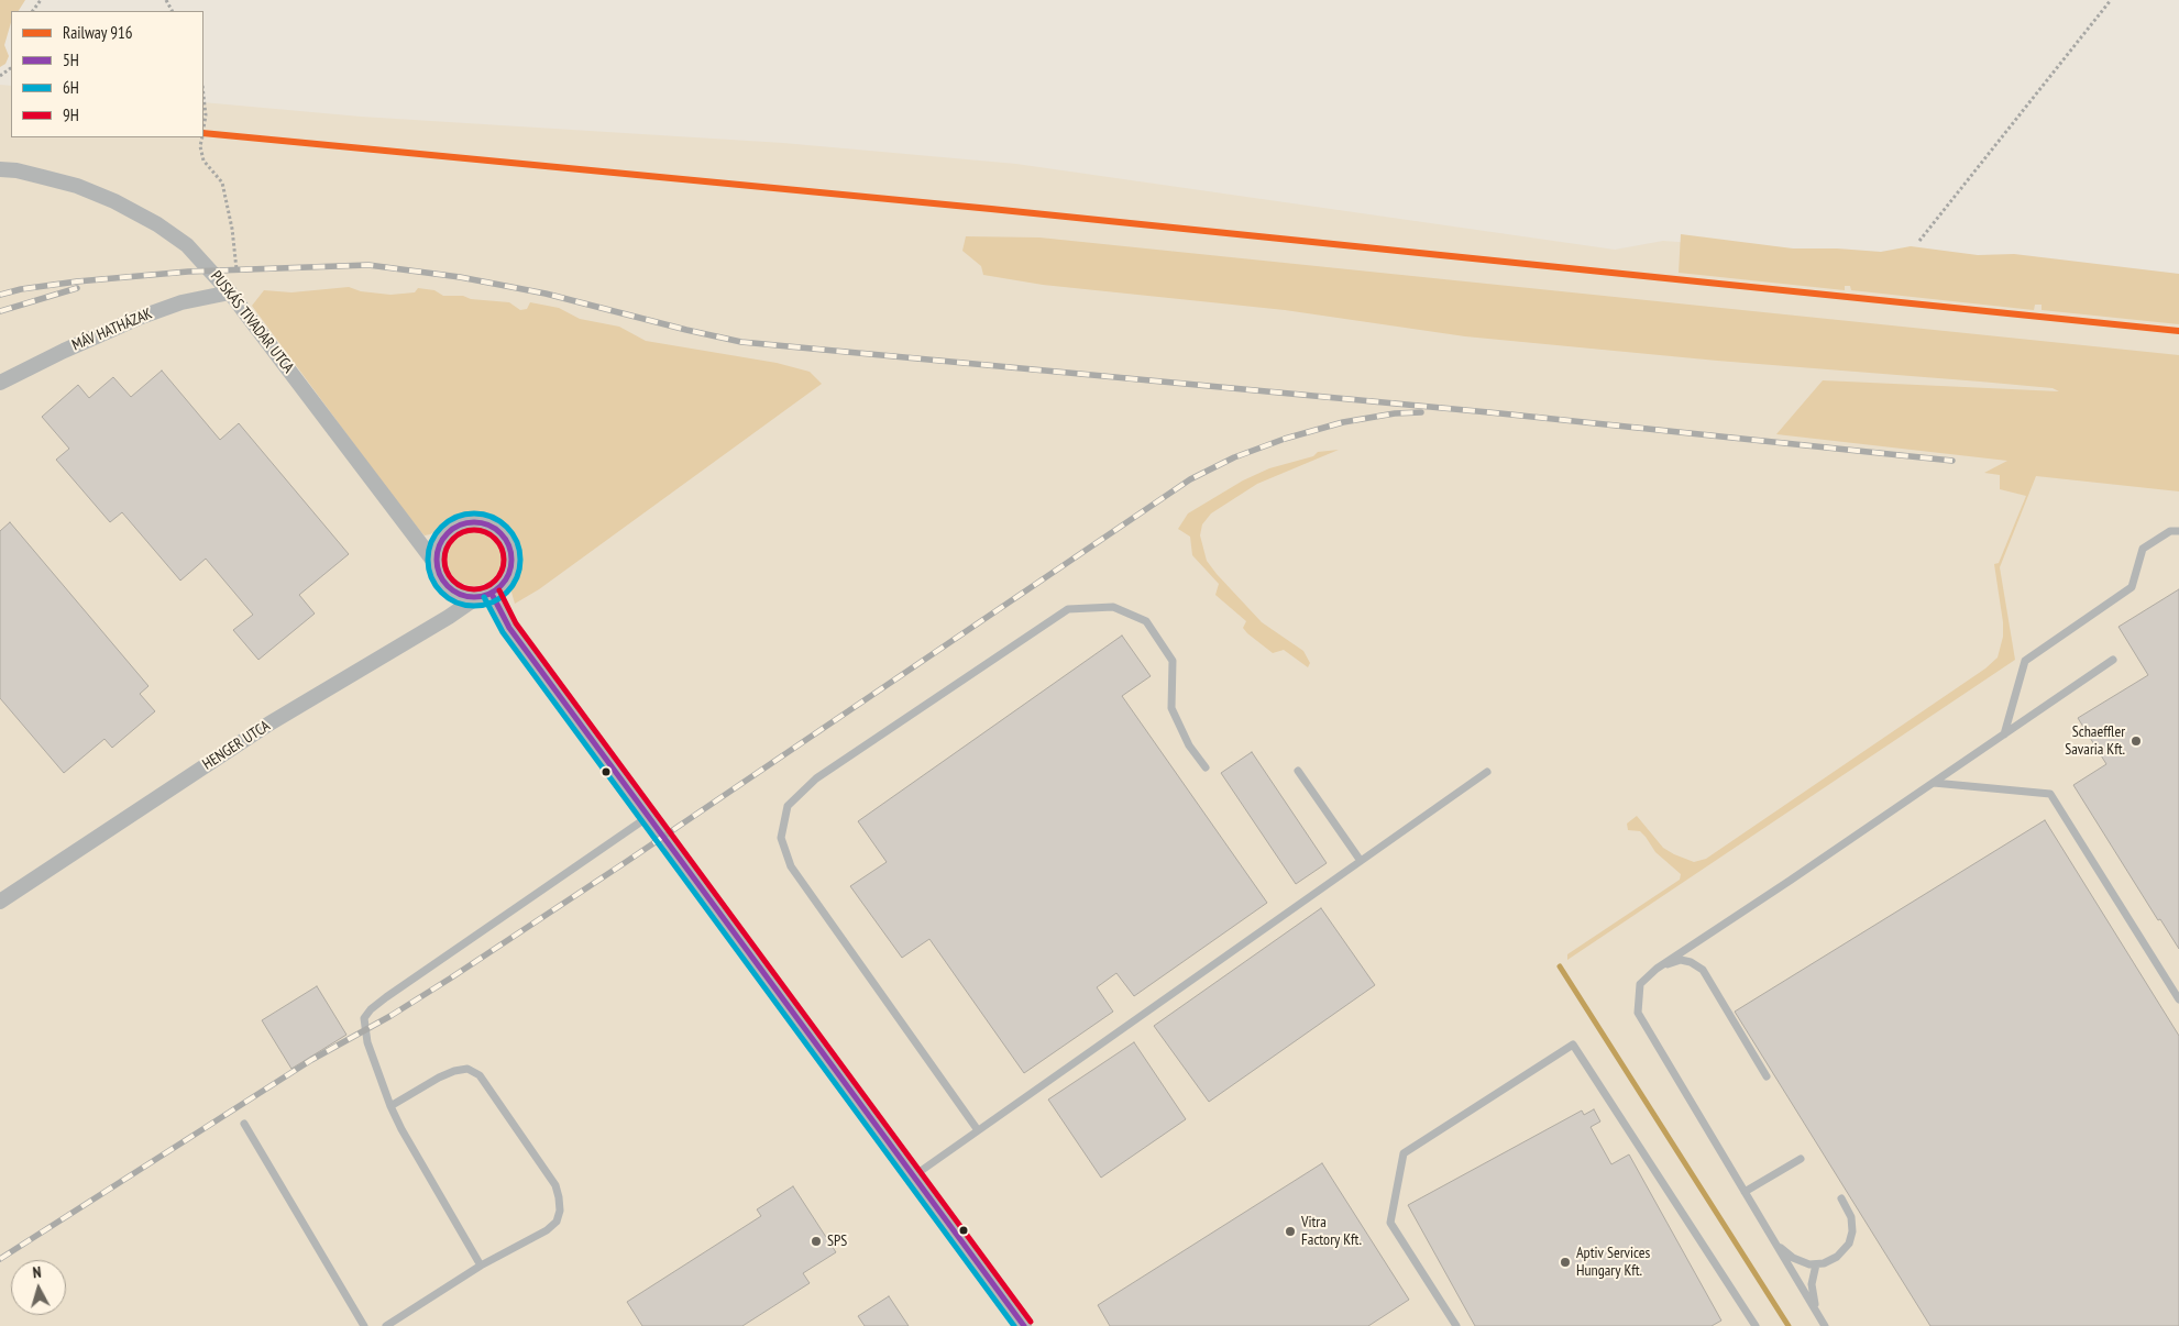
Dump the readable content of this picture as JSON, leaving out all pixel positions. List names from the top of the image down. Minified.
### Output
{"streets":{"street":["PUSKÁS TIVADAR UTCA","MÁV HATHÁZAK","HENGER UTCA"]},"crossings":[["PUSKÁS TIVADAR UTCA","MÁV HATHÁZAK"],["PUSKÁS TIVADAR UTCA","HENGER UTCA"]],"places":["Schaeffler Savaria Kft.","Vitra Factory Kft.","SPS","Aptiv Services Hungary Kft."],"lines":["rail line 916","transit line 6H","transit line 5H","transit line 9H"],"legend":["Railway 916","5H","6H","9H"],"north":"top"}
